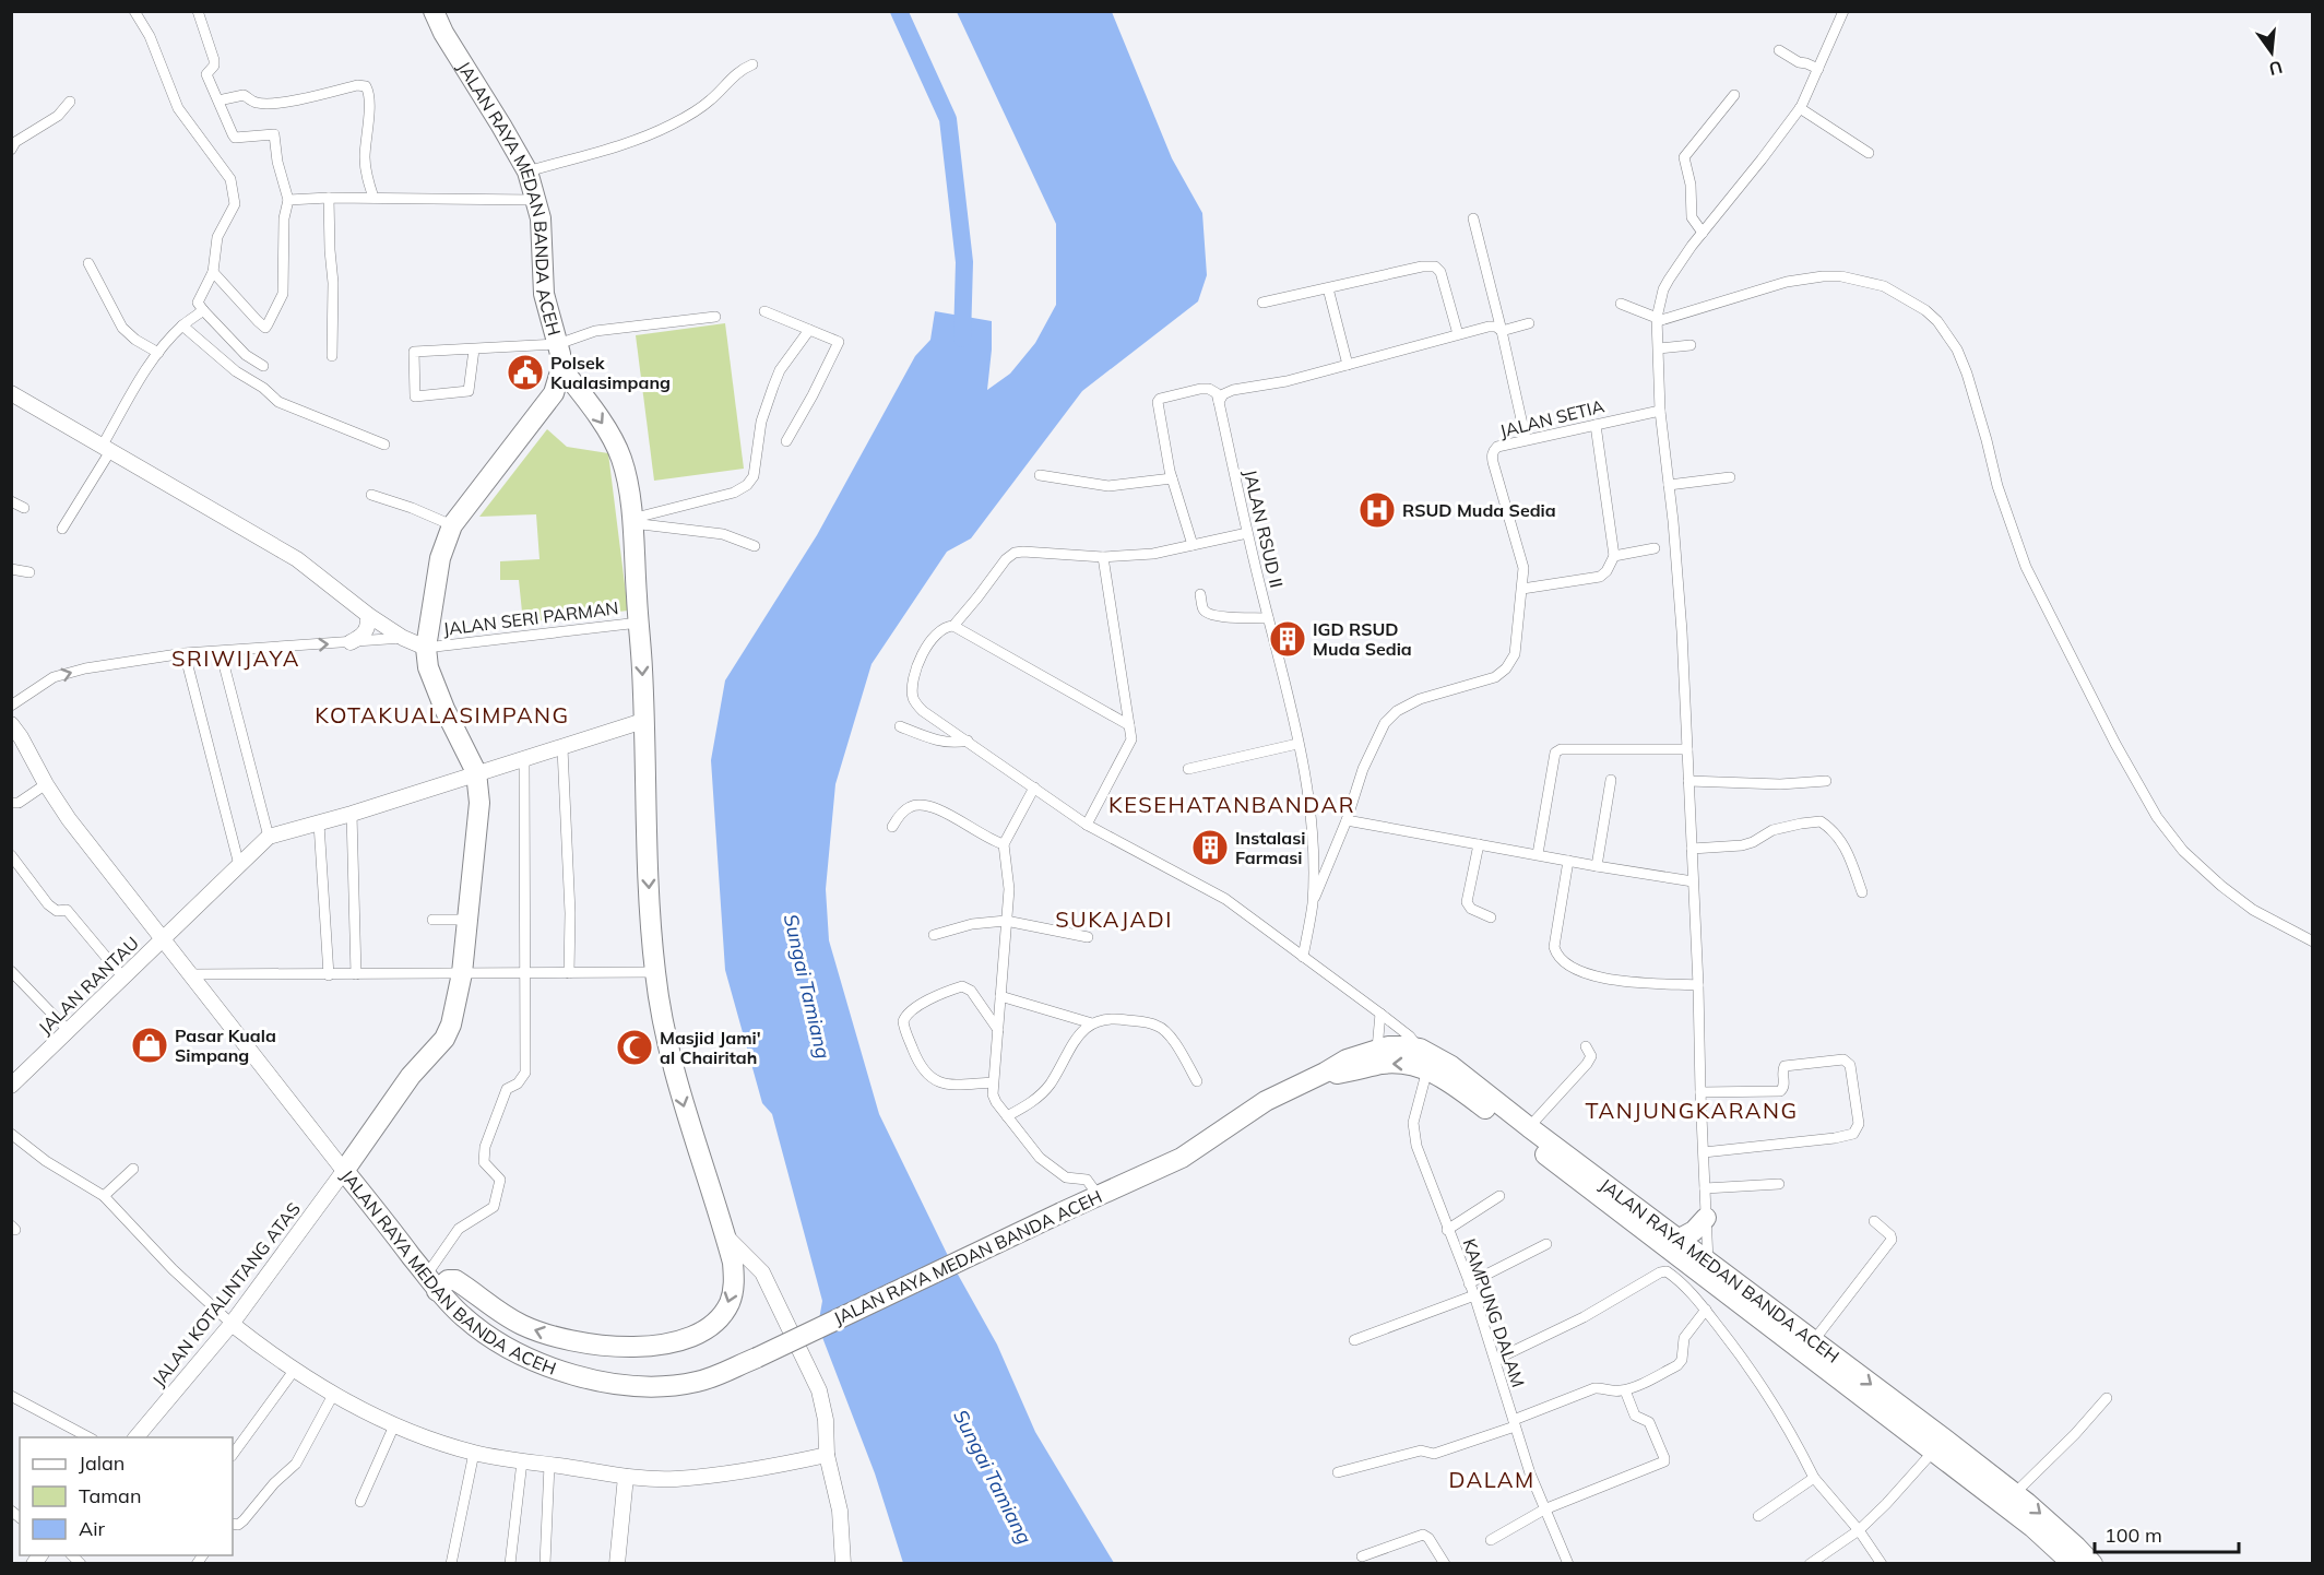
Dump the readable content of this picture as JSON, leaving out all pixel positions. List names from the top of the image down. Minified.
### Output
{"streets":{"highway":["JALAN RAYA MEDAN BANDA ACEH"],"street":["JALAN SETIA","JALAN RSUD II","JALAN SERI PARMAN","JALAN RANTAU","JALAN KOTALINTANG ATAS","KAMPUNG DALAM"]},"crossings":[["JALAN RAYA MEDAN BANDA ACEH","JALAN SERI PARMAN"],["JALAN RAYA MEDAN BANDA ACEH","JALAN KOTALINTANG ATAS"],["JALAN RAYA MEDAN BANDA ACEH","KAMPUNG DALAM"],["JALAN SETIA","JALAN RSUD II"]],"districts":["SRIWIJAYA","KOTAKUALASIMPANG","KESEHATANBANDAR","SUKAJADI","TANJUNGKARANG","DALAM"],"water":["Sungai Tamiang"],"places":{"public building":["Polsek Kualasimpang"],"hospital":["RSUD Muda Sedia"],"building":["IGD RSUD Muda Sedia","Instalasi Farmasi"],"shop":["Pasar Kuala Simpang"],"mosque":["Masjid Jami' al Chairitah"]},"legend":["Jalan","Taman","Air"],"scale_bar":"100 m","north":"bottom"}
